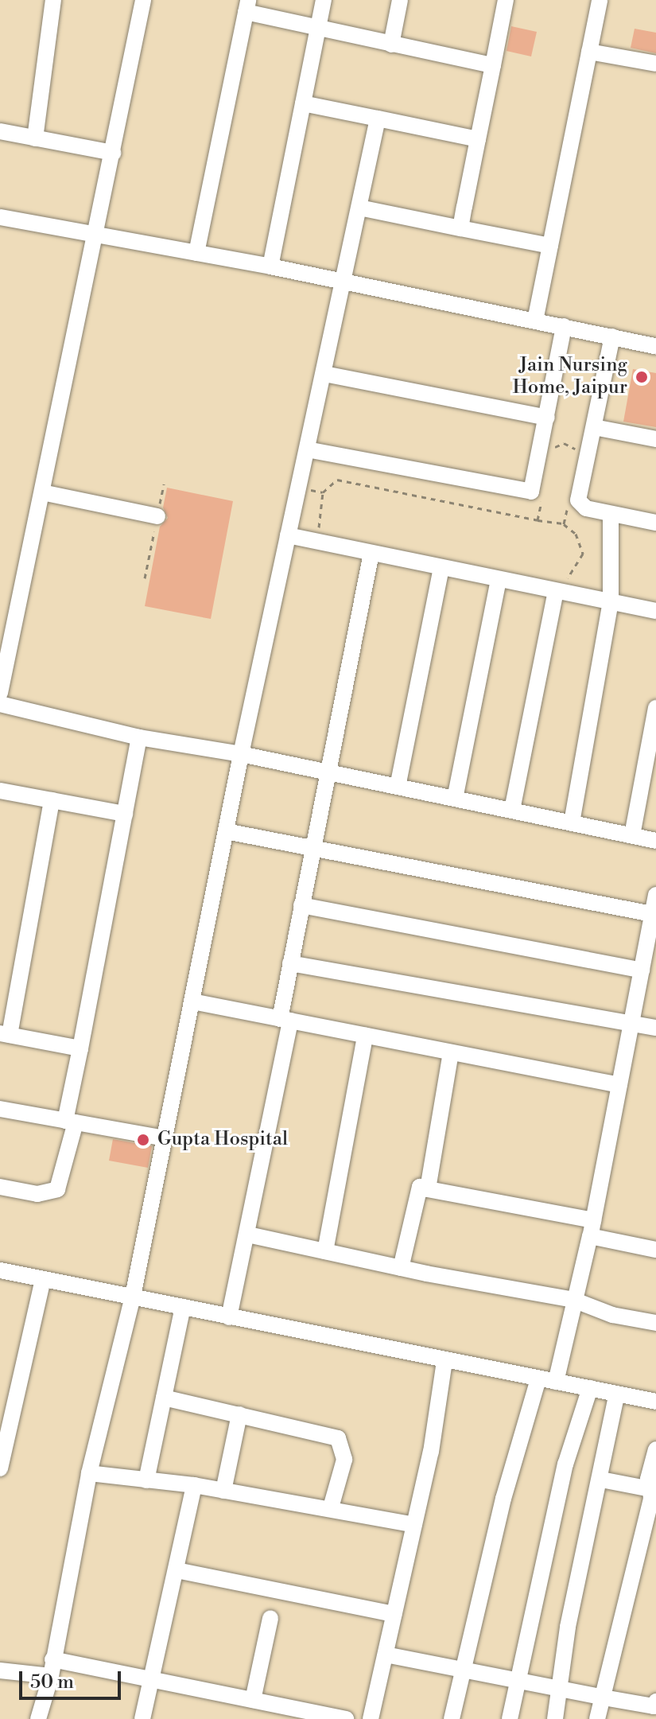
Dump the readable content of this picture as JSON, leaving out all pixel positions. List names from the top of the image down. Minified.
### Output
{"places":["Jain Nursing Home, Jaipur","Gupta Hospital"],"scale_bar":"50 m"}
